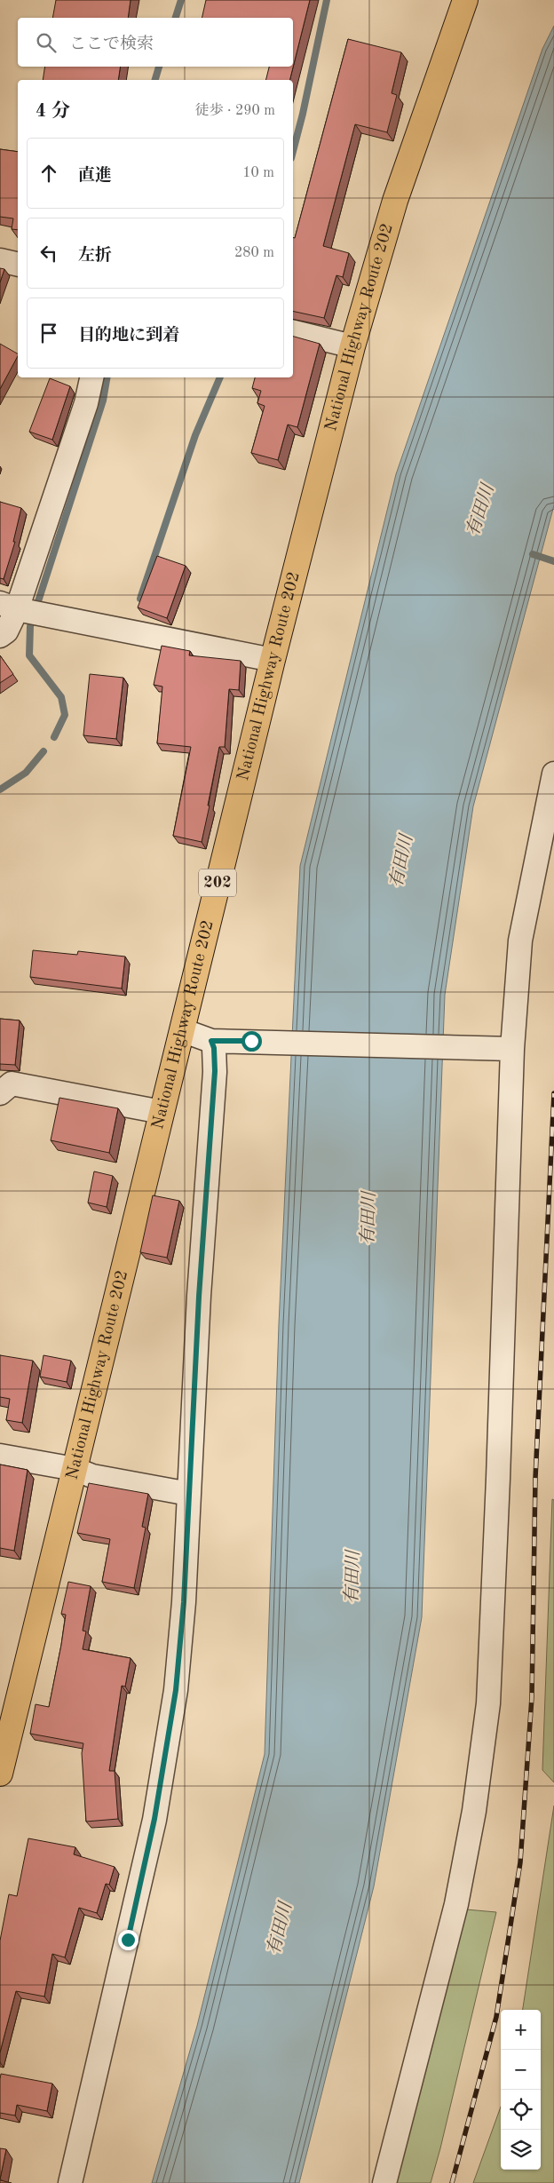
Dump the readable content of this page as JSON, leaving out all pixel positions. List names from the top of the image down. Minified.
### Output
{"streets":{"highway":["National Highway Route 202","202"]},"water":["有田川"],"page":{"search":"ここで検索","heading":["4 分","徒歩 · 290 m"],"list":[["直進","10 m"],["左折","280 m"],"目的地に到着"],"map_buttons":["+","−"]}}
